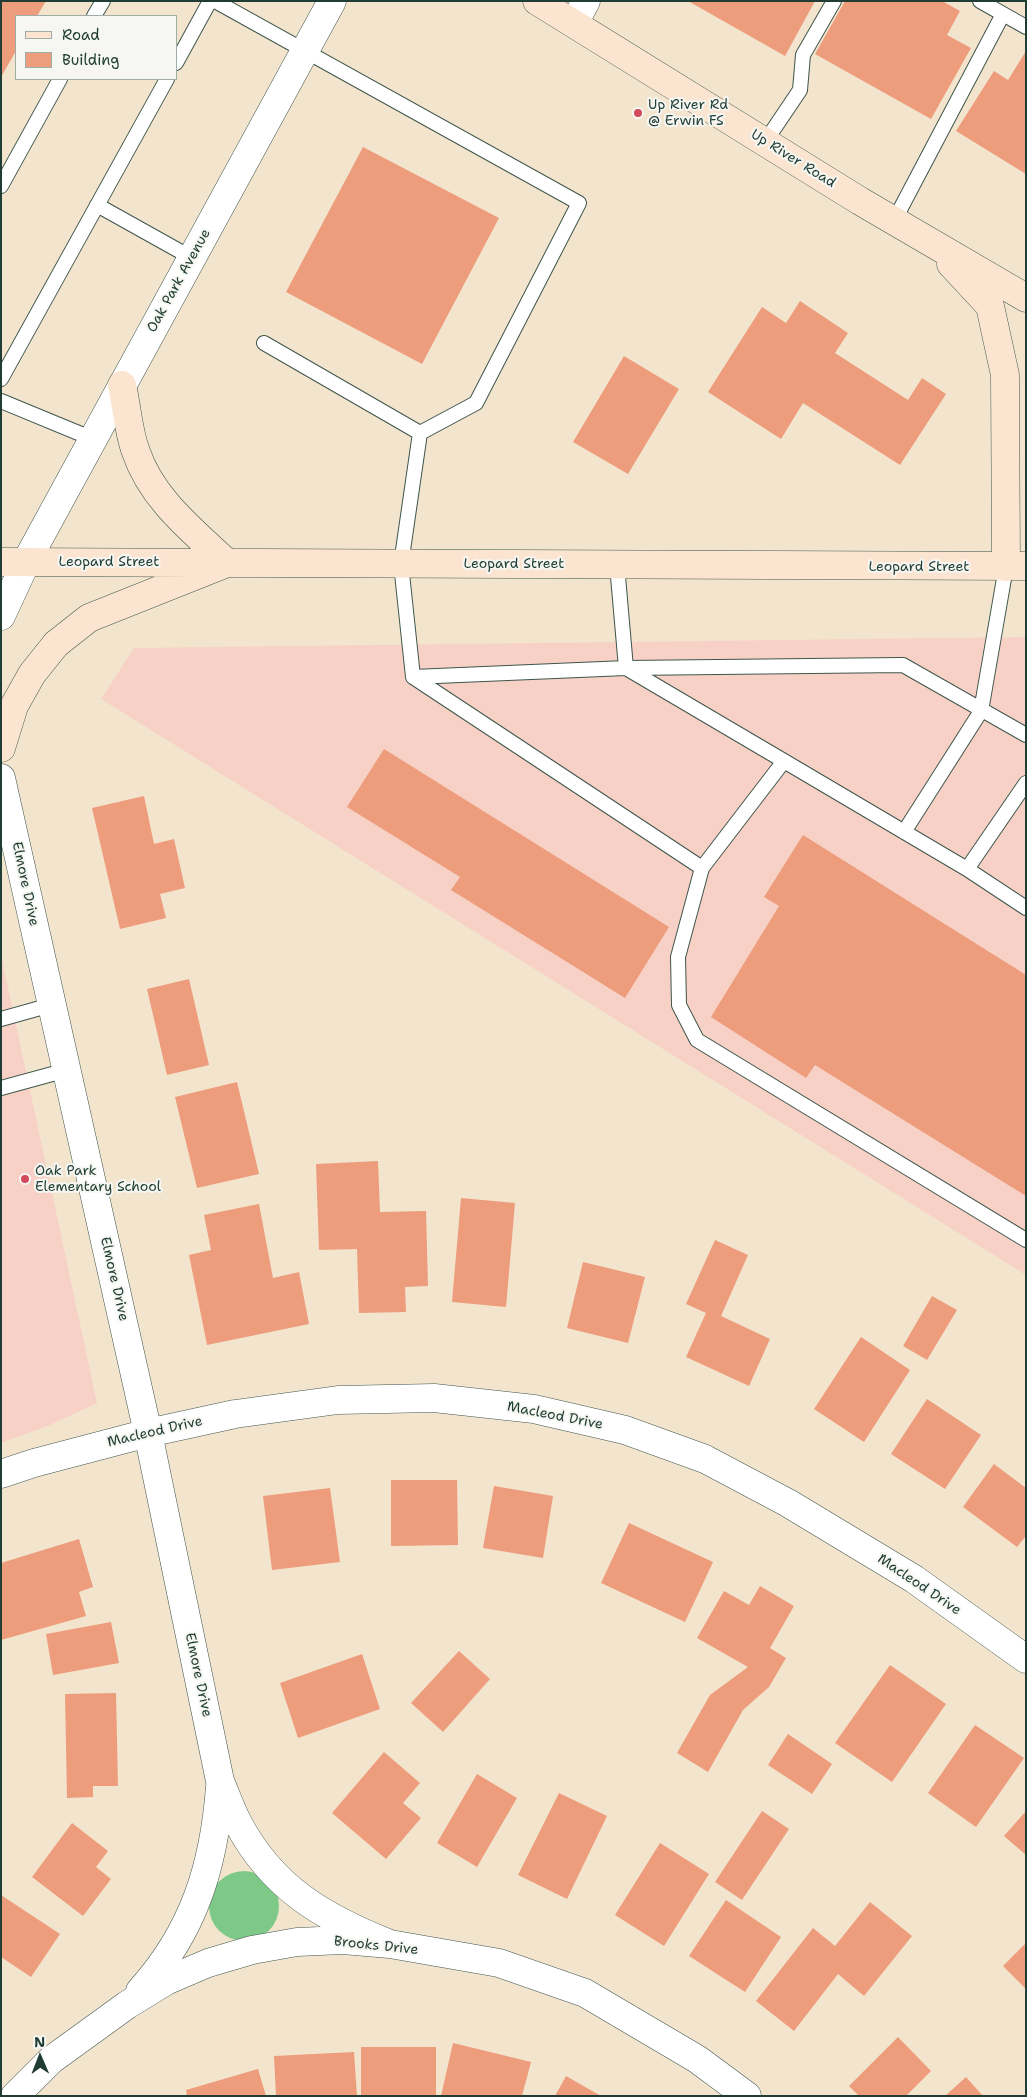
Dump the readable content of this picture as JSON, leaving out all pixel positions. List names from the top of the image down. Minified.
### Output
{"streets":{"main road":["Up River Road","Leopard Street"],"street":["Oak Park Avenue","Elmore Drive","Macleod Drive","Brooks Drive"]},"crossings":[["Oak Park Avenue","Leopard Street"],["Elmore Drive","Macleod Drive"],["Elmore Drive","Brooks Drive"]],"places":["Up River Rd @ Erwin FS","Oak Park Elementary School"],"legend":["Road","Building"],"north":"top"}
